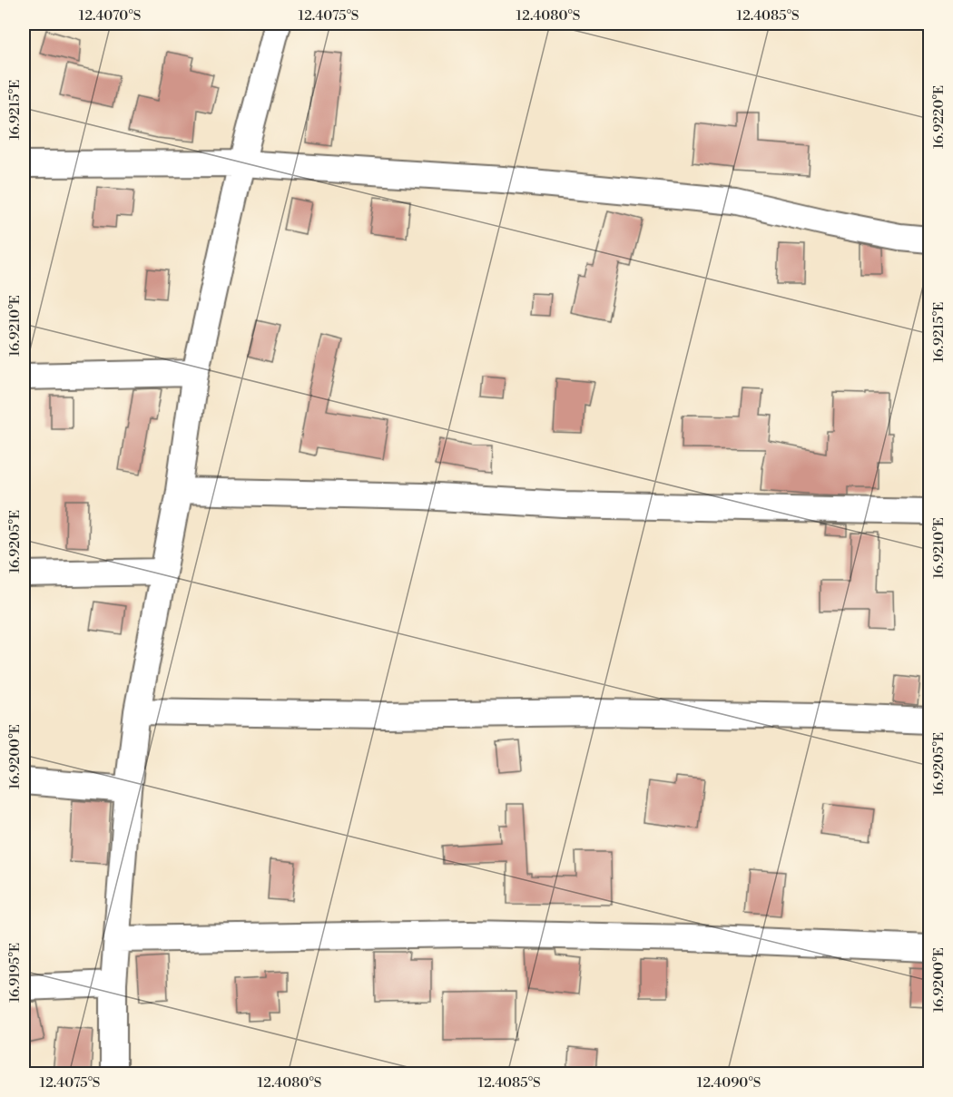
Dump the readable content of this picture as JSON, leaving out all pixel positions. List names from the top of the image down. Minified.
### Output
{"coordinates":["12.4070°S","12.4075°S","12.4080°S","12.4085°S","16.9215°E","16.9220°E","16.9210°E","16.9205°E","16.9200°E","16.9195°E","12.4090°S"]}
